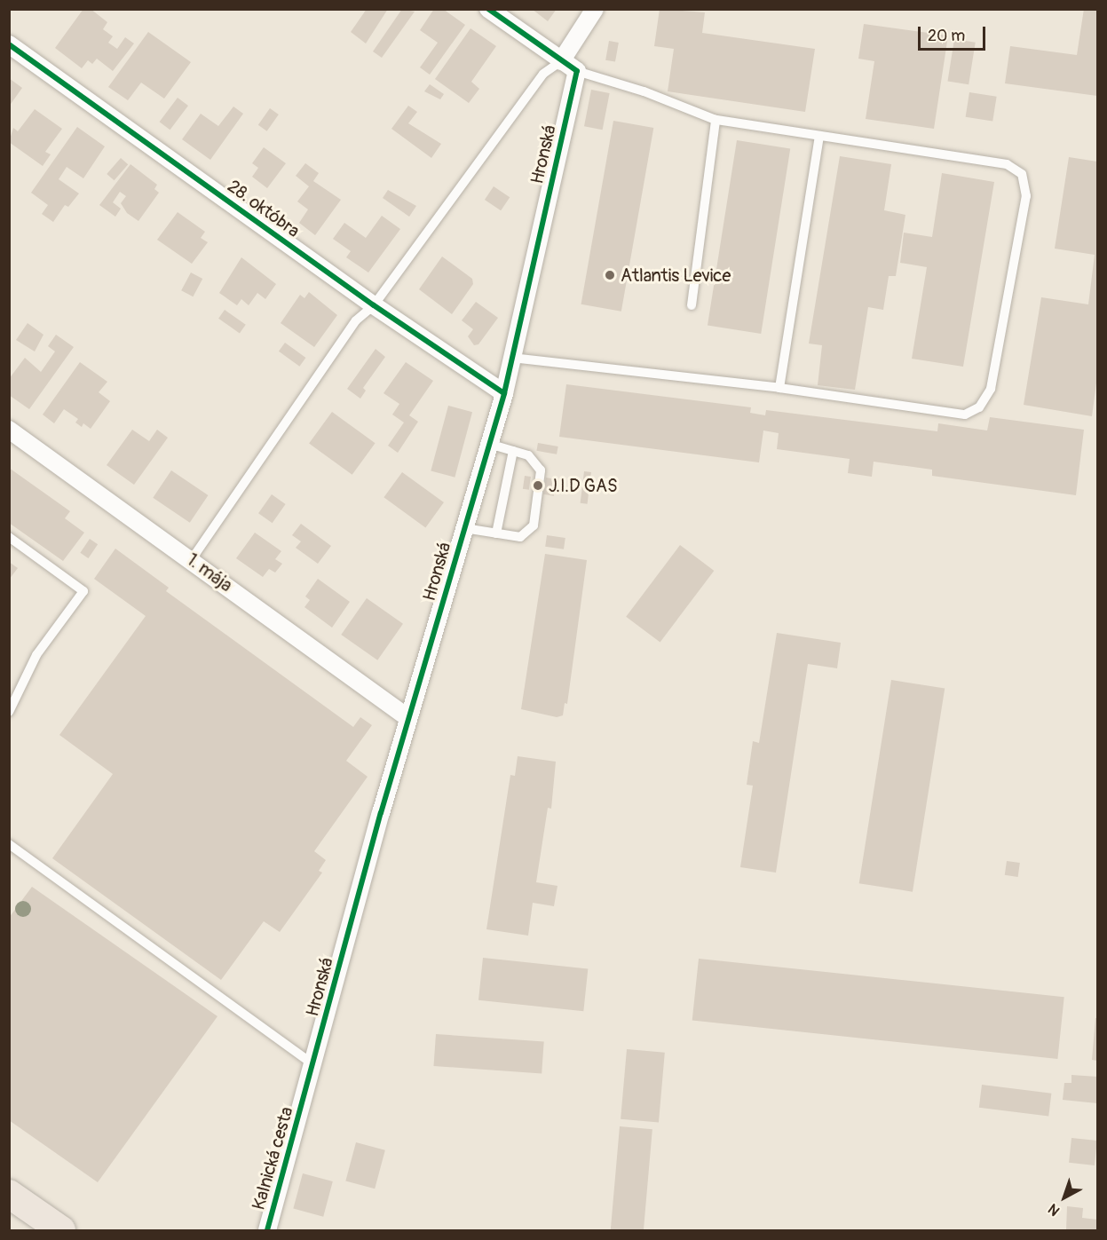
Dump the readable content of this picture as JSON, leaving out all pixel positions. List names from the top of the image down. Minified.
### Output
{"streets":{"street":["Hronská","28. októbra","1. mája","Kalnická cesta"]},"crossings":[["Hronská","28. októbra"],["Hronská","1. mája"],["Hronská","Kalnická cesta"]],"places":["Atlantis Levice","J.I.D GAS"],"scale_bar":"20 m","north":"bottom left"}
